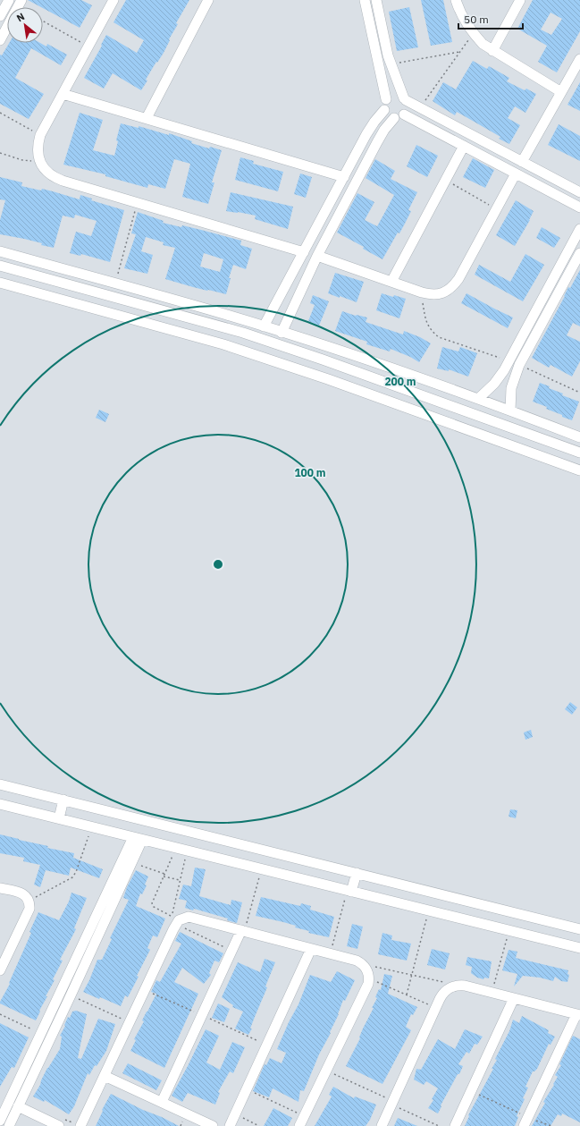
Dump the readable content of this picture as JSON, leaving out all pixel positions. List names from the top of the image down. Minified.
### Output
{"scale_bar":"50 m","north":"top left","rings":["200 m","100 m"]}
